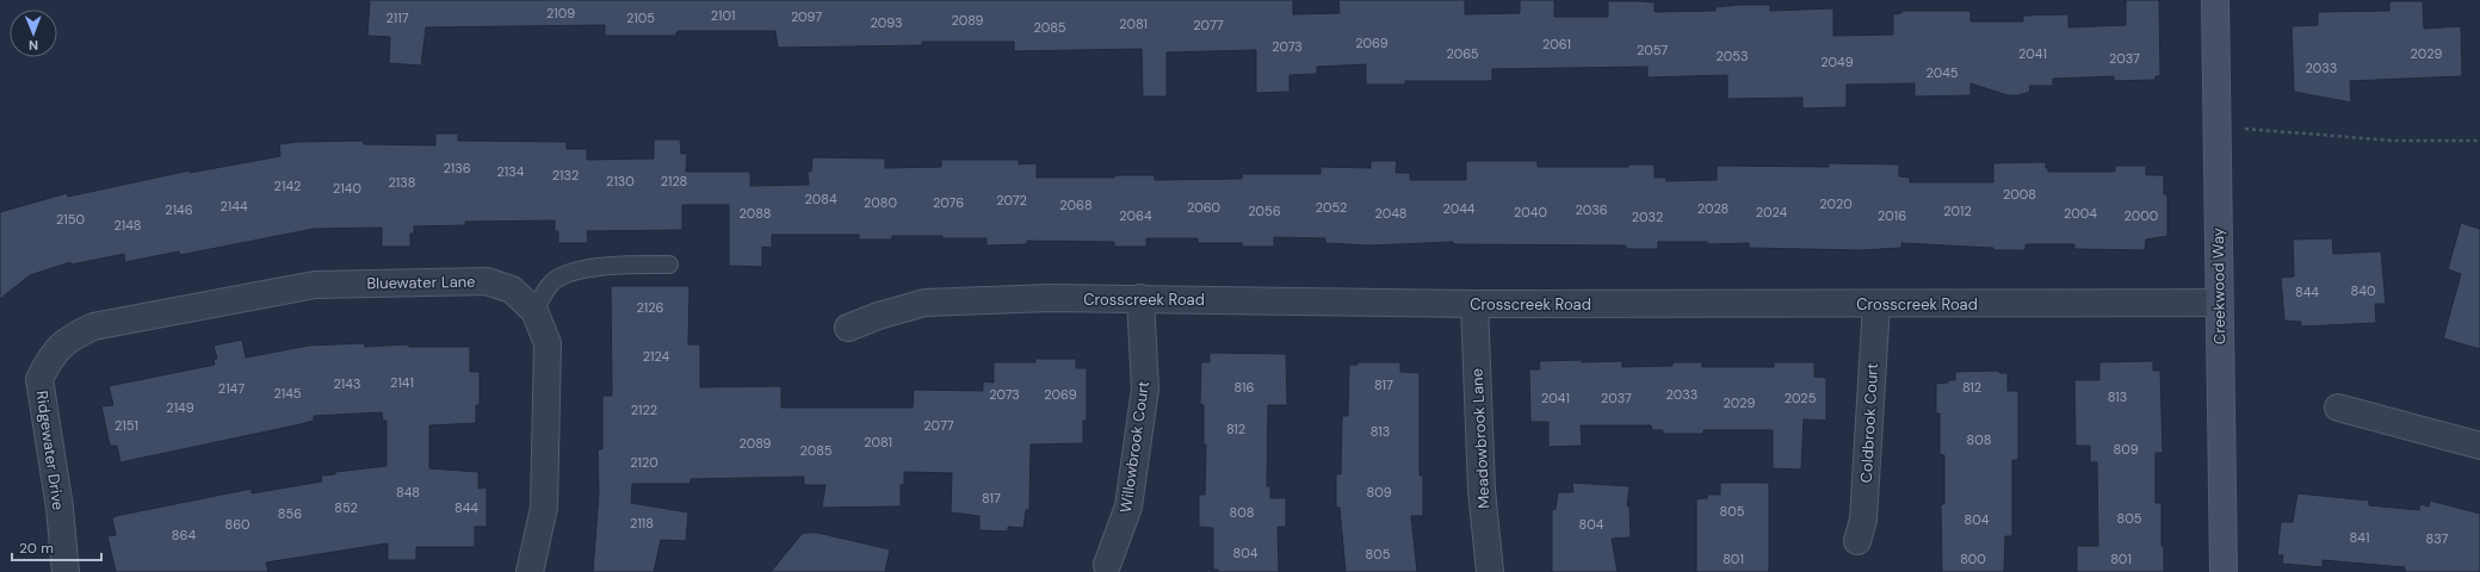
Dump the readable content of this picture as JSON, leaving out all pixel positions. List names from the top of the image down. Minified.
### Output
{"streets":{"street":["Bluewater Lane","Creekwood Way","Crosscreek Road","Coldbrook Court","Meadowbrook Lane","Willowbrook Court","Ridgewater Drive"]},"crossings":[["Bluewater Lane","Ridgewater Drive"],["Creekwood Way","Crosscreek Road"],["Crosscreek Road","Coldbrook Court"],["Crosscreek Road","Meadowbrook Lane"],["Crosscreek Road","Willowbrook Court"]],"house_numbers":["2109","2101","2097","2117","2105","2089","2093","2081","2077","2085","2069","2061","2073","2057","2065","2041","2029","2053","2037","2049","2033","2045","2136","2134","2132","2130","2128","2138","2142","2140","2008","2084","2072","2080","2076","2020","2068","2144","2060","2052","2044","2028","2146","2036","2056","2012","2040","2024","2088","2048","2004","2064","2016","2000","2032","2150","2148","840","844","2126","2124","2141","2143","817","816","812","2147","2145","2073","2069","2033","813","2041","2037","2025","2029","2149","2122","2151","2077","812","813","808","2081","2089","809","2085","2120","848","809","817","852","844","805","808","856","805","804","2118","860","804","864","841","837","804","805","801","800","801"],"scale_bar":"20 m","north":"bottom"}
